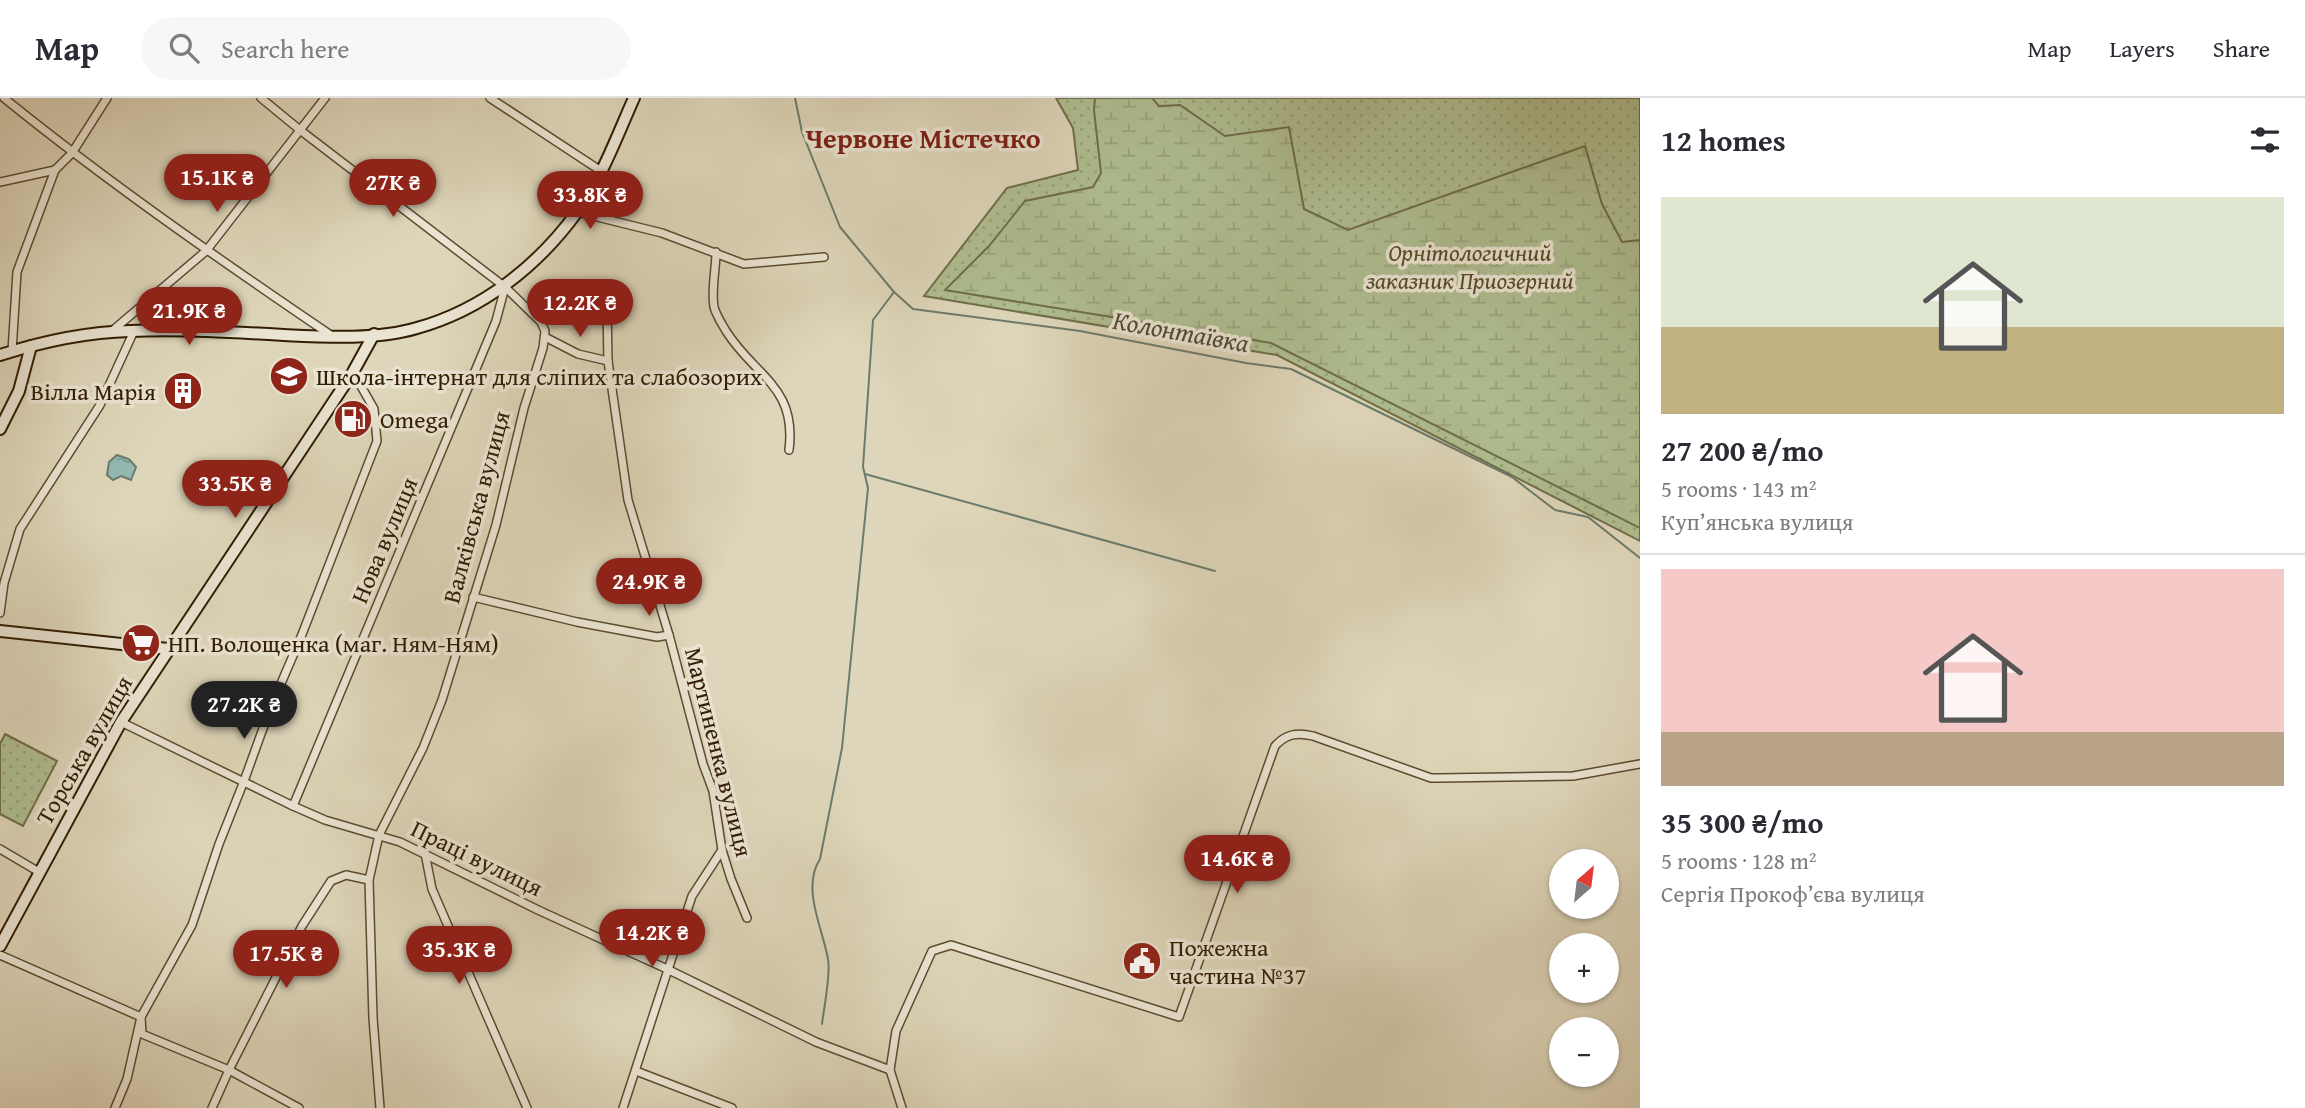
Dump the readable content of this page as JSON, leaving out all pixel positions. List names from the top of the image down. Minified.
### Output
{"streets":{"main road":["Торська вулиця"],"street":["Валківська вулиця","Нова вулиця","Мартиненка вулиця","Праці вулиця"]},"crossings":[["Валківська вулиця","Праці вулиця"],["Нова вулиця","Праці вулиця"],["Торська вулиця","Праці вулиця"]],"districts":["Червоне Містечко"],"water":["Колонтаївка"],"parks":["Орнiтологичний заказник Приозерний"],"places":{"school or university":["Школа-інтернат для сліпих та слабозорих"],"building":["Вілла Марія"],"fuel station":["Omega"],"supermarket":["НП. Волощенка (маг. Ням-Ням)"],"public building":["Пожежна частина №37"]},"north":"top right","page":{"header":"Map","search":"Search here","nav":["Map","Layers","Share"],"heading":"12 homes","price":["15.1K ₴","27K ₴","33.8K ₴","12.2K ₴","21.9K ₴","33.5K ₴","24.9K ₴","27.2K ₴","14.6K ₴","14.2K ₴","35.3K ₴","17.5K ₴"],"list":[{"name":"27 200 ₴/mo","note":"5 rooms · 143 m² · Куп’янська вулиця"},{"name":"35 300 ₴/mo","note":"5 rooms · 128 m² · Сергія Прокоф’єва вулиця"}],"map_buttons":["+","−"]}}
